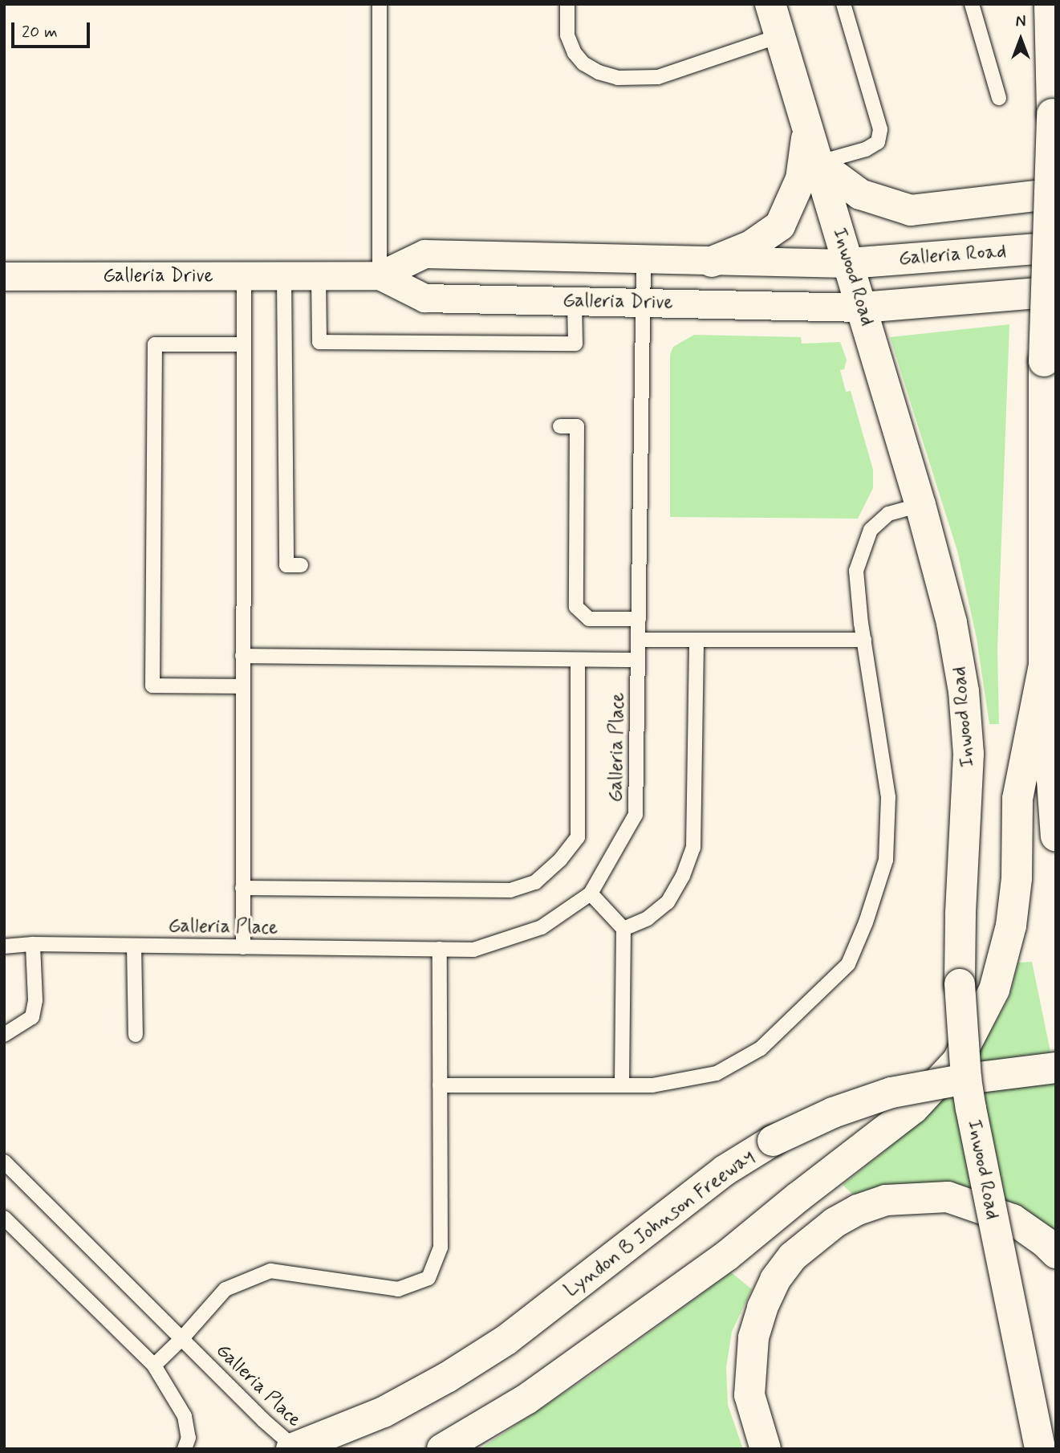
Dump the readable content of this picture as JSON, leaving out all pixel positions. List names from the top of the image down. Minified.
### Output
{"streets":{"main road":["Galleria Road","Inwood Road","Lyndon B Johnson Freeway"],"street":["Galleria Drive"],"lane":["Galleria Place"]},"crossings":[["Galleria Road","Galleria Drive"],["Galleria Road","Inwood Road"],["Galleria Drive","Inwood Road"],["Galleria Drive","Galleria Place"],["Inwood Road","Lyndon B Johnson Freeway"],["Galleria Place","Lyndon B Johnson Freeway"]],"scale_bar":"20 m","north":"top"}
